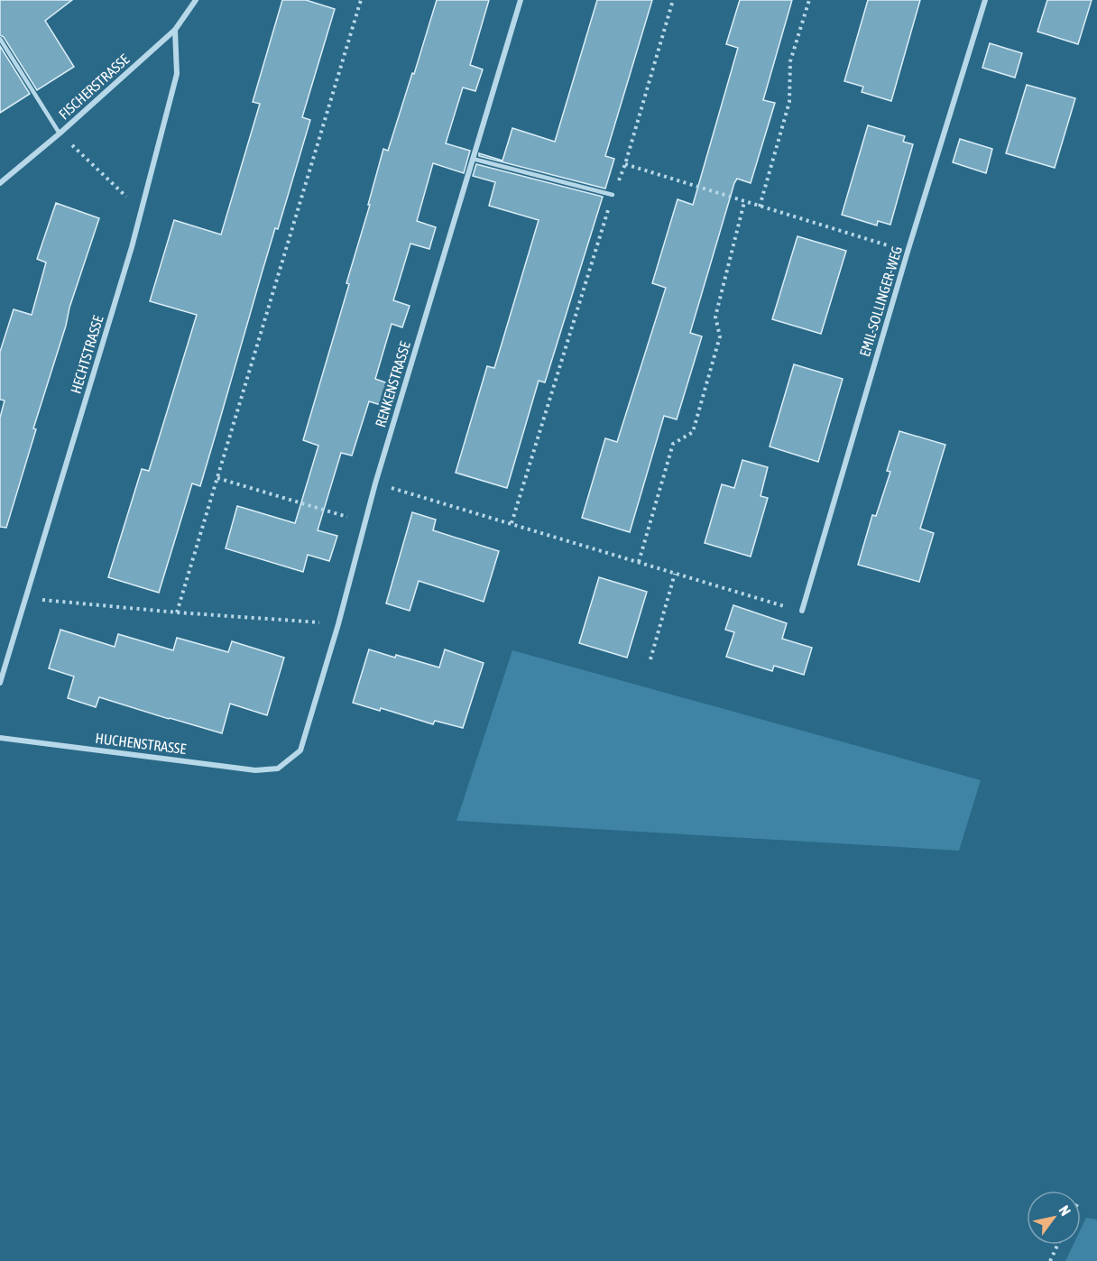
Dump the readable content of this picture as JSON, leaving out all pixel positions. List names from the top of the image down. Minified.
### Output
{"streets":{"street":["FISCHERSTRASSE","EMIL-SOLLINGER-WEG","HECHTSTRASSE","RENKENSTRASSE","HUCHENSTRASSE"]},"crossings":[["FISCHERSTRASSE","HECHTSTRASSE"],["RENKENSTRASSE","HUCHENSTRASSE"]],"north":"top right"}
